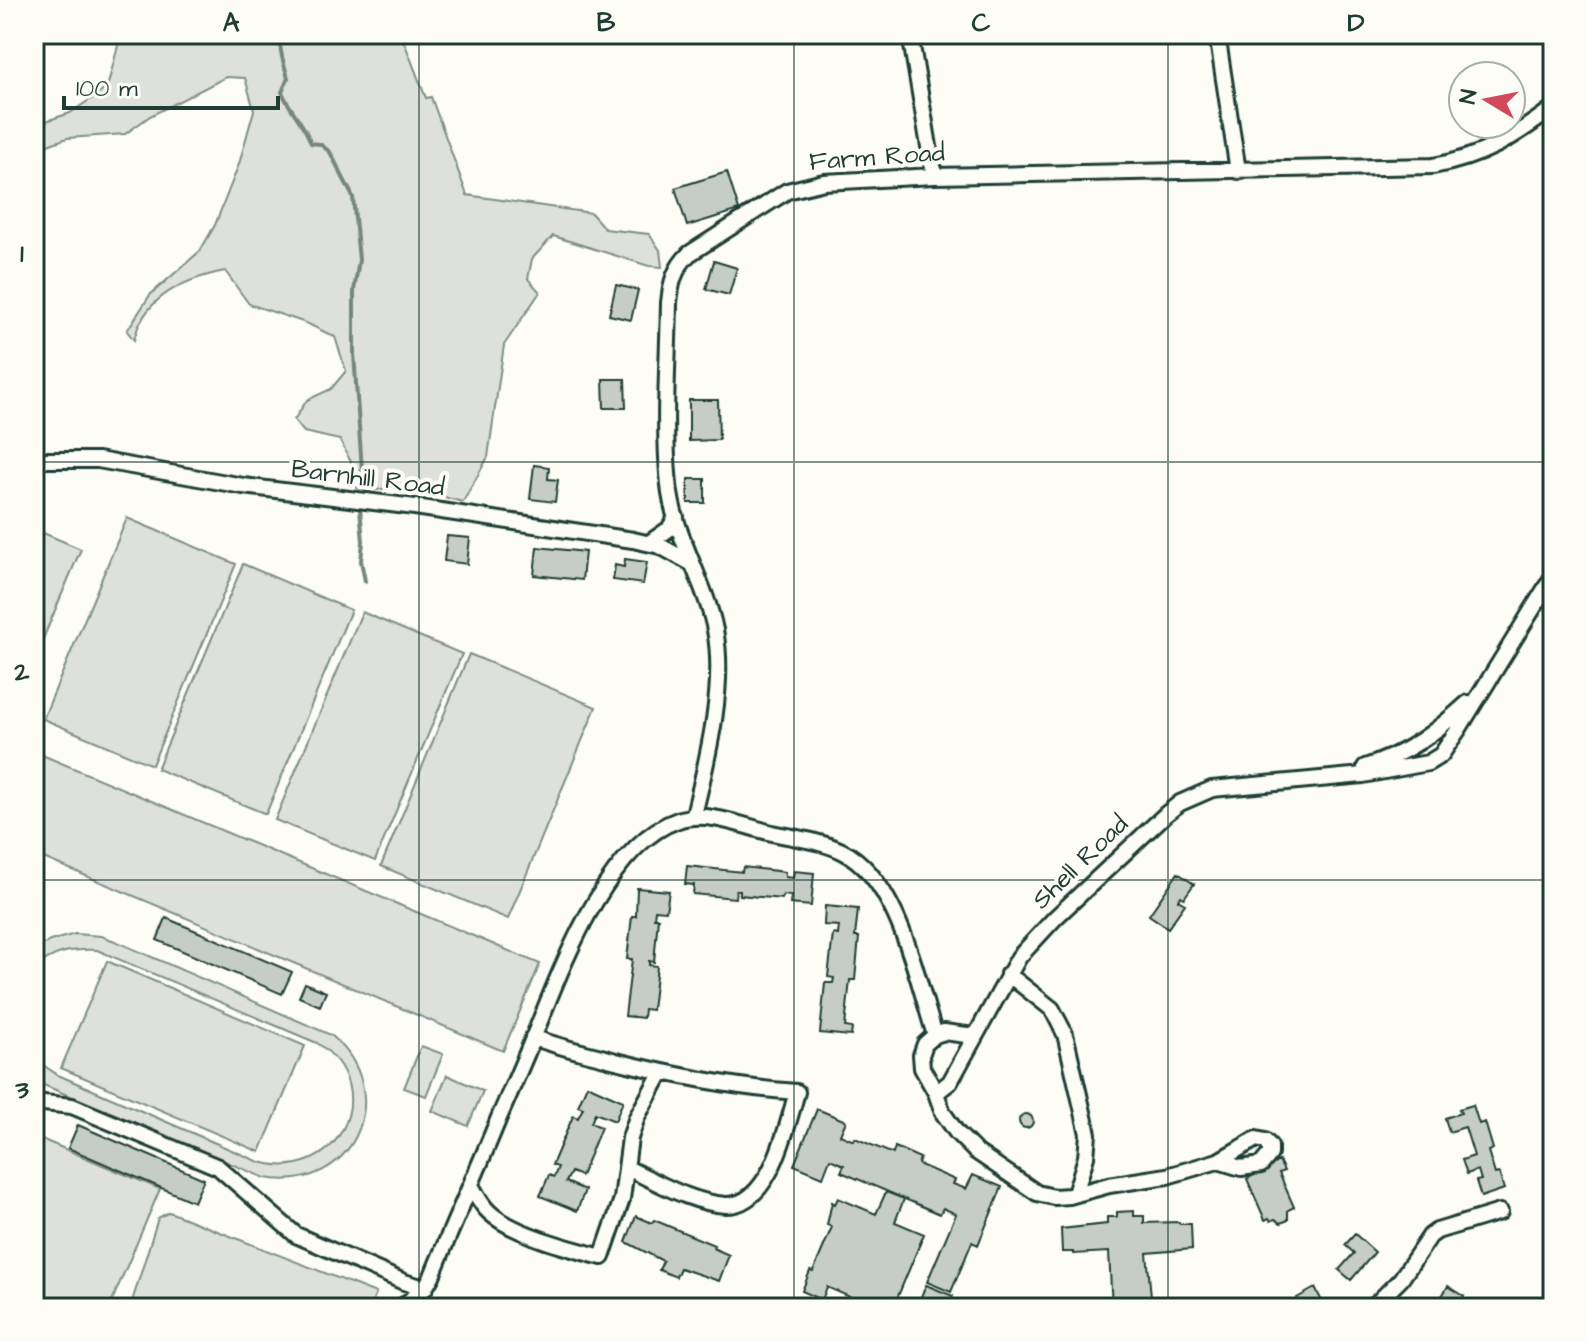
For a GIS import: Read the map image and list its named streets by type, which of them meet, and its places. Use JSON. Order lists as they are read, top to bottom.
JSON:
{
  "streets": {
    "street": ["Farm Road", "Barnhill Road", "Shell Road"]
  },
  "crossings": [
    ["Farm Road", "Barnhill Road"]
  ],
  "scale_bar": "100 m",
  "north": "left",
  "grid": {
    "columns": [
      "A",
      "B",
      "C",
      "D"
    ],
    "rows": ["1", "2", "3"]
  }
}
